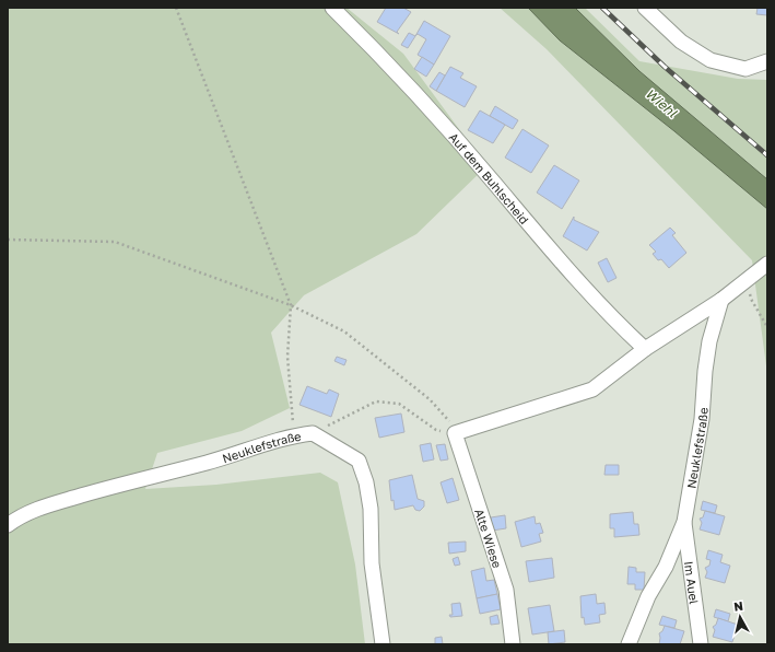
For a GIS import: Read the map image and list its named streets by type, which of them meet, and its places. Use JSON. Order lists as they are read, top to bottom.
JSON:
{
  "streets": {
    "street": [
      "Auf dem Buhlscheid",
      "Neuklefstraße",
      "Alte Wiese",
      "Im Auel"
    ]
  },
  "crossings": [
    ["Neuklefstraße", "Im Auel"]
  ],
  "water": ["Wiehl"],
  "north": "top"
}
